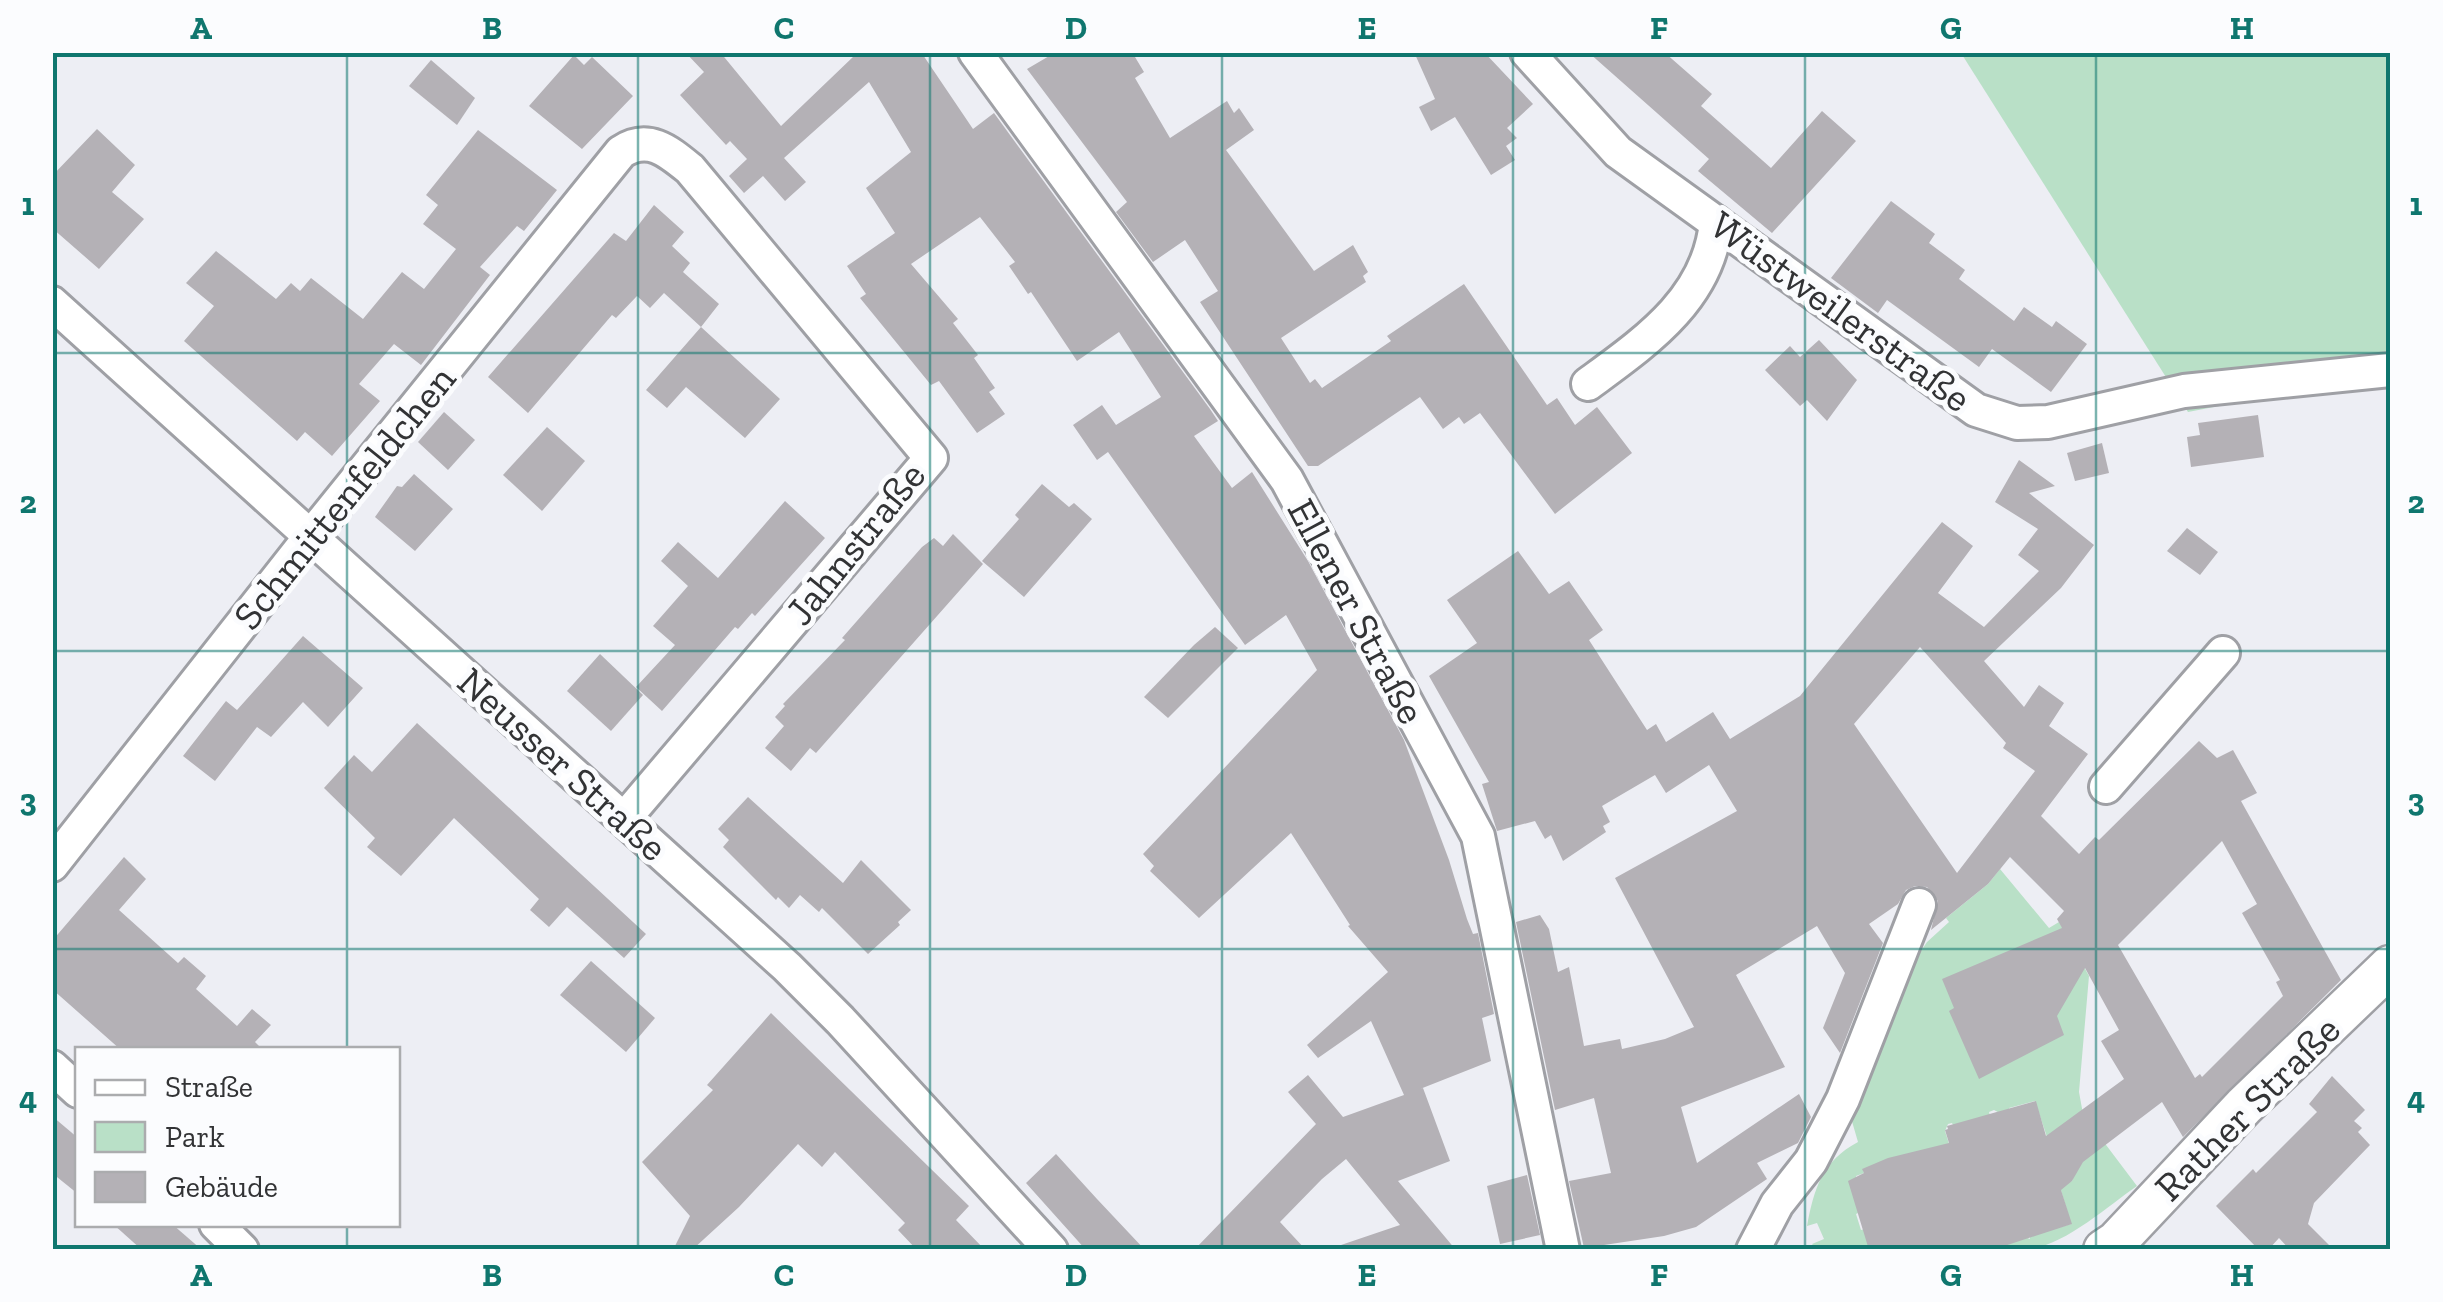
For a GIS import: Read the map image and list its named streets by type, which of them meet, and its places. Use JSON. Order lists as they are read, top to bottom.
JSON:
{
  "streets": {
    "main road": ["Rather Straße"],
    "street": [
      "Wüstweilerstraße",
      "Schmittenfeldchen",
      "Jahnstraße",
      "Ellener Straße",
      "Neusser Straße"
    ]
  },
  "crossings": [
    ["Schmittenfeldchen", "Jahnstraße"],
    ["Schmittenfeldchen", "Neusser Straße"],
    ["Jahnstraße", "Neusser Straße"]
  ],
  "legend": ["Straße", "Park", "Gebäude"],
  "grid": {
    "columns": [
      "A",
      "B",
      "C",
      "D",
      "E",
      "F",
      "G",
      "H"
    ],
    "rows": [
      "1",
      "2",
      "3",
      "4"
    ]
  }
}
